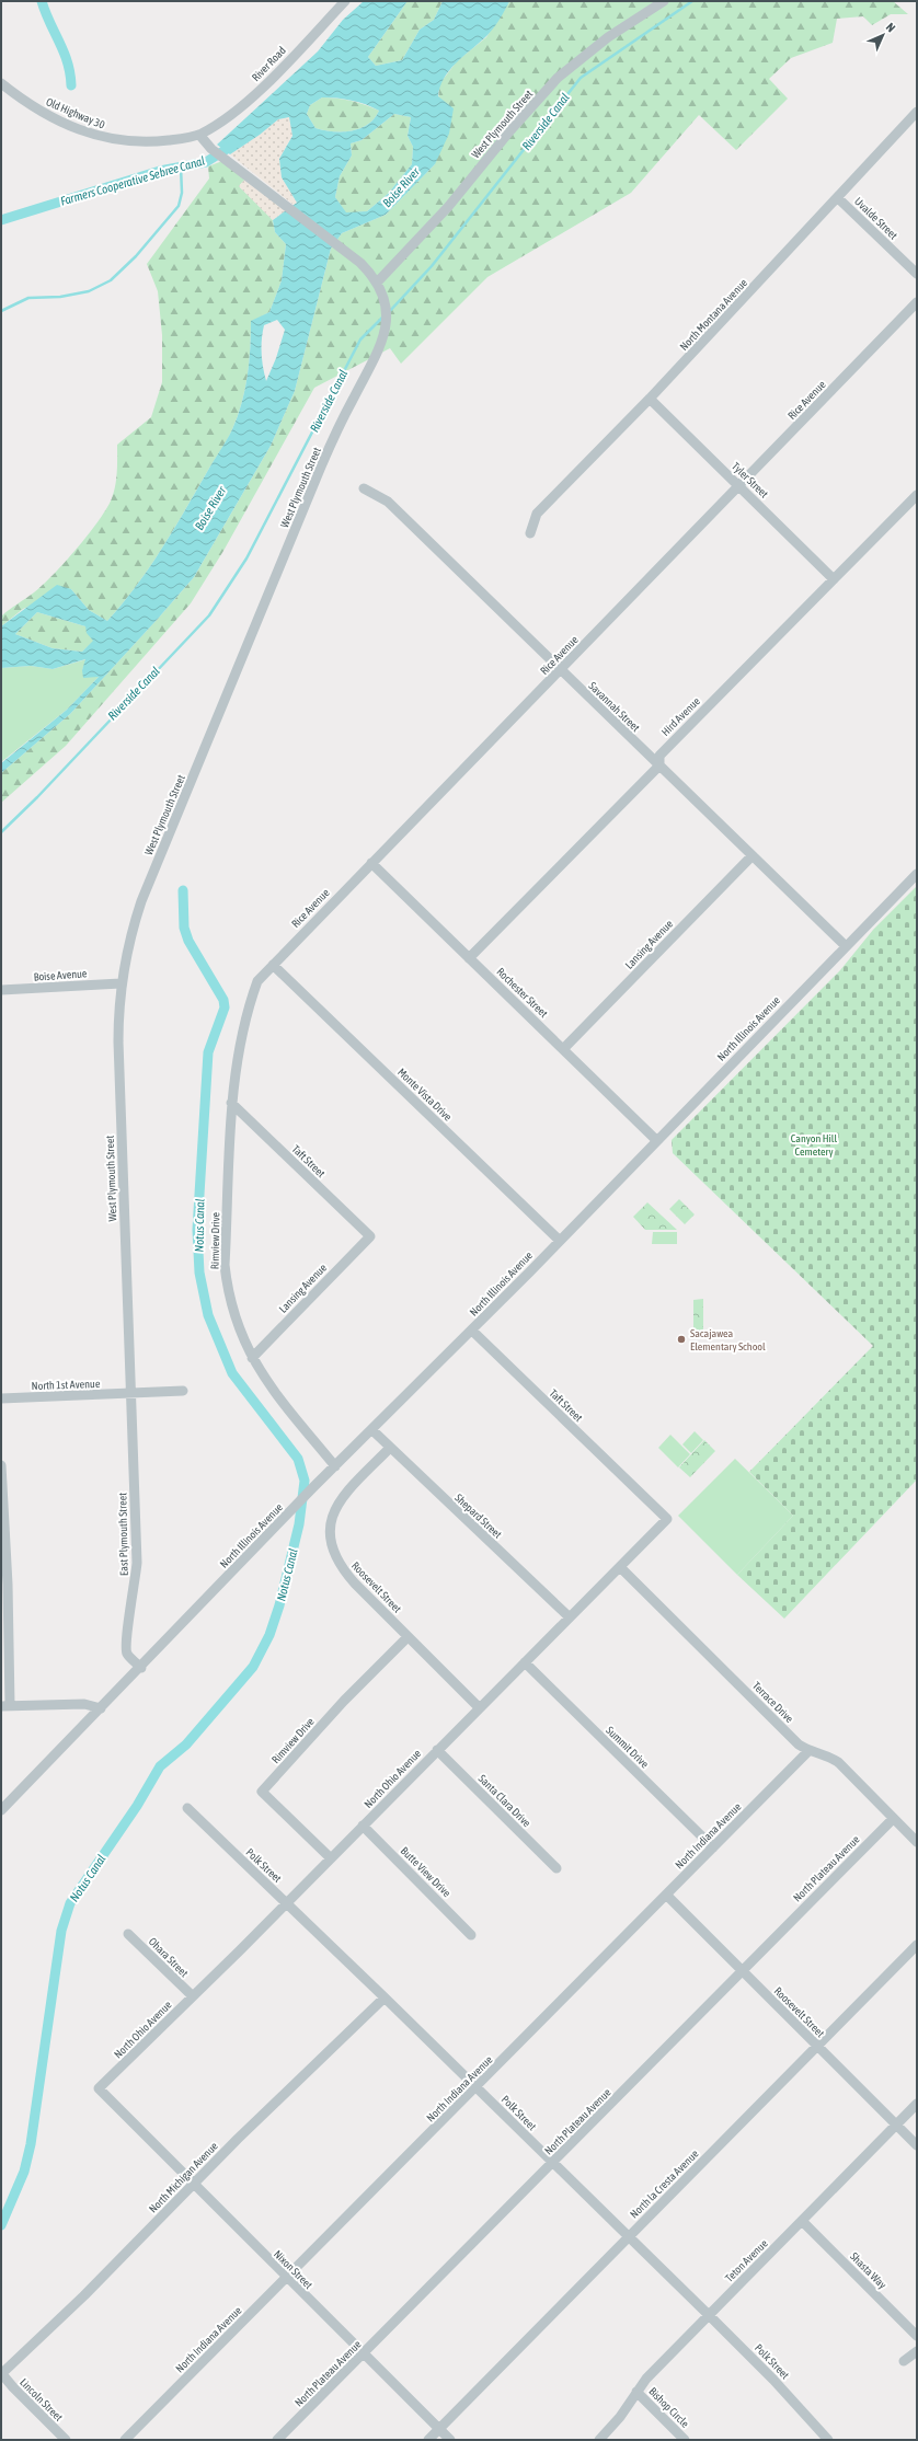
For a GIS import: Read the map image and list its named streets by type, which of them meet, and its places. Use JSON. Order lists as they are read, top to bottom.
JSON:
{
  "streets": {
    "street": [
      "River Road",
      "Old Highway 30",
      "West Plymouth Street",
      "Uvalde Street",
      "North Montana Avenue",
      "Rice Avenue",
      "Tyler Street",
      "Savannah Street",
      "Hird Avenue",
      "Lansing Avenue",
      "Boise Avenue",
      "Rochester Street",
      "North Illinois Avenue",
      "Monte Vista Drive",
      "Taft Street",
      "Rimview Drive",
      "North 1st Avenue",
      "Shepard Street",
      "East Plymouth Street",
      "Roosevelt Street",
      "Terrace Drive",
      "Summit Drive",
      "North Ohio Avenue",
      "Santa Clara Drive",
      "North Indiana Avenue",
      "Polk Street",
      "North Plateau Avenue",
      "Butte View Drive",
      "Ohara Street",
      "North Michigan Avenue",
      "North la Cresta Avenue",
      "Teton Avenue",
      "Nixon Street",
      "Shasta Way",
      "Lincoln Street",
      "Bishop Circle"
    ]
  },
  "crossings": [
    ["River Road", "Old Highway 30"],
    ["River Road", "West Plymouth Street"],
    ["Old Highway 30", "West Plymouth Street"],
    ["West Plymouth Street", "Boise Avenue"],
    ["West Plymouth Street", "North 1st Avenue"],
    ["West Plymouth Street", "East Plymouth Street"],
    ["Uvalde Street", "North Montana Avenue"],
    ["North Montana Avenue", "Tyler Street"],
    ["Rice Avenue", "Tyler Street"],
    ["Rice Avenue", "Savannah Street"],
    ["Rice Avenue", "Rochester Street"],
    ["Rice Avenue", "Monte Vista Drive"],
    ["Rice Avenue", "Rimview Drive"],
    ["Tyler Street", "Hird Avenue"],
    ["Savannah Street", "Hird Avenue"],
    ["Savannah Street", "Lansing Avenue"],
    ["Savannah Street", "North Illinois Avenue"],
    ["Hird Avenue", "Rochester Street"],
    ["Lansing Avenue", "Rochester Street"],
    ["Lansing Avenue", "Taft Street"],
    ["Lansing Avenue", "Rimview Drive"],
    ["Rochester Street", "North Illinois Avenue"],
    ["North Illinois Avenue", "Monte Vista Drive"],
    ["North Illinois Avenue", "Taft Street"],
    ["North Illinois Avenue", "Rimview Drive"],
    ["North Illinois Avenue", "Shepard Street"],
    ["North Illinois Avenue", "East Plymouth Street"],
    ["Taft Street", "Rimview Drive"],
    ["Taft Street", "North Ohio Avenue"],
    ["Rimview Drive", "Roosevelt Street"],
    ["Rimview Drive", "North Ohio Avenue"],
    ["North 1st Avenue", "East Plymouth Street"],
    ["Shepard Street", "Roosevelt Street"],
    ["Shepard Street", "North Ohio Avenue"],
    ["Roosevelt Street", "North Ohio Avenue"],
    ["Roosevelt Street", "North Indiana Avenue"],
    ["Roosevelt Street", "North Plateau Avenue"],
    ["Roosevelt Street", "North la Cresta Avenue"],
    ["Roosevelt Street", "Teton Avenue"],
    ["Terrace Drive", "North Ohio Avenue"],
    ["Terrace Drive", "North Indiana Avenue"],
    ["Terrace Drive", "North Plateau Avenue"],
    ["Summit Drive", "North Ohio Avenue"],
    ["Summit Drive", "North Indiana Avenue"],
    ["North Ohio Avenue", "Santa Clara Drive"],
    ["North Ohio Avenue", "Polk Street"],
    ["North Ohio Avenue", "Butte View Drive"],
    ["North Ohio Avenue", "Ohara Street"],
    ["North Ohio Avenue", "Nixon Street"],
    ["North Indiana Avenue", "Polk Street"],
    ["North Indiana Avenue", "Nixon Street"],
    ["Polk Street", "North Plateau Avenue"],
    ["Polk Street", "North Michigan Avenue"],
    ["Polk Street", "North la Cresta Avenue"],
    ["Polk Street", "Teton Avenue"],
    ["North Plateau Avenue", "Nixon Street"],
    ["North Michigan Avenue", "Nixon Street"],
    ["North Michigan Avenue", "Lincoln Street"],
    ["North la Cresta Avenue", "Nixon Street"],
    ["Teton Avenue", "Shasta Way"],
    ["Teton Avenue", "Bishop Circle"]
  ],
  "water": [
    "Riverside Canal",
    "Farmers Cooperative Sebree Canal",
    "Boise River",
    "Notus Canal"
  ],
  "parks": ["Canyon Hill Cemetery"],
  "places": ["Sacajawea Elementary School"],
  "north": "top right"
}
